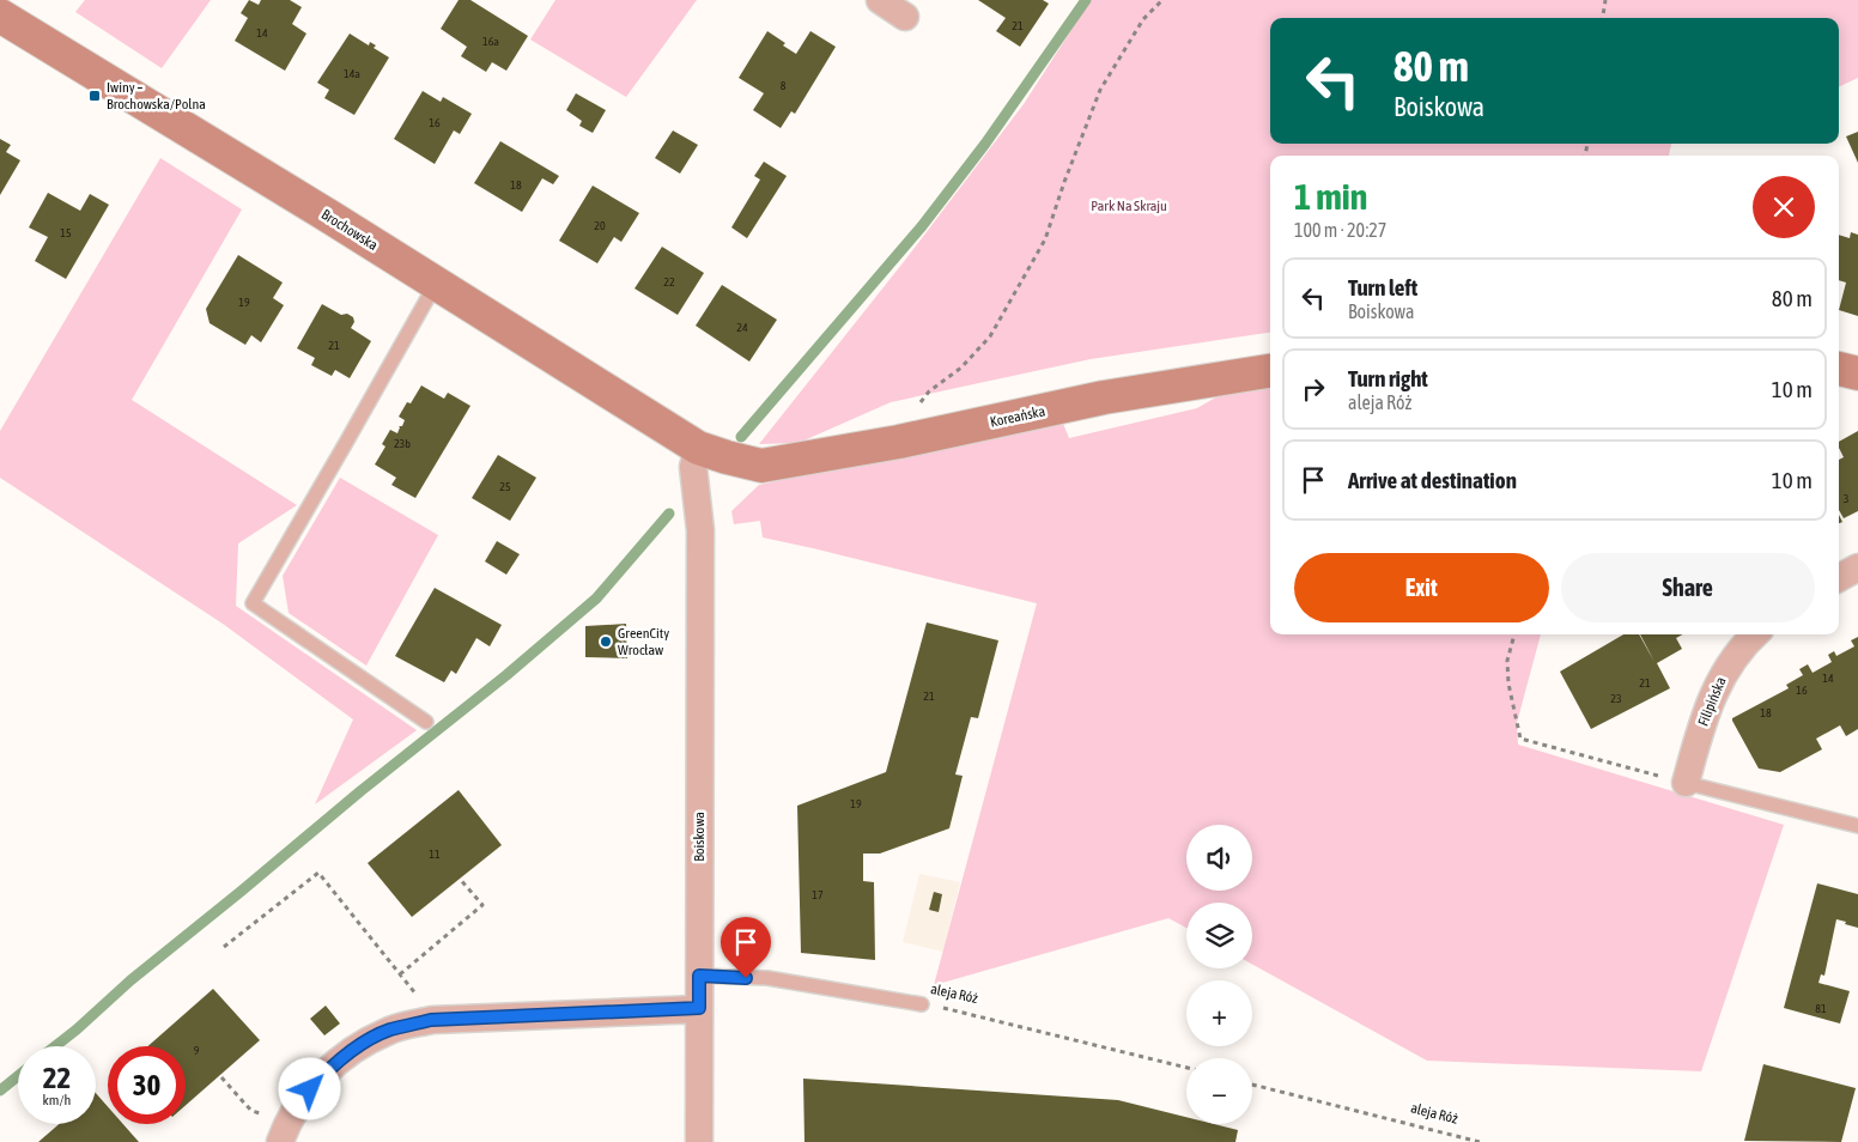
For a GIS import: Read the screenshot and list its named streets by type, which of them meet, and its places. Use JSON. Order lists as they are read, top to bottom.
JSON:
{
  "streets": {
    "street": [
      "Brochowska",
      "Koreańska",
      "Filipińska",
      "Boiskowa"
    ],
    "lane": ["aleja Róż"]
  },
  "crossings": [
    ["Brochowska", "Koreańska"],
    ["Brochowska", "Boiskowa"],
    ["Boiskowa", "aleja Róż"]
  ],
  "parks": ["Park Na Skraju"],
  "places": {
    "transit": ["Iwiny – Brochowska/Polna"],
    "other": ["GreenCity Wrocław"]
  },
  "house_numbers": [
    "21",
    "14",
    "16a",
    "14a",
    "8",
    "16",
    "18",
    "20",
    "15",
    "22",
    "19",
    "24",
    "21",
    "23b",
    "25",
    "3",
    "14",
    "21",
    "16",
    "21",
    "23",
    "18",
    "19",
    "11",
    "17",
    "81",
    "9"
  ],
  "page": {
    "turn": ["80 m", "Boiskowa"],
    "heading": ["1 min", "100 m · 20:27"],
    "list": [
      {
        "name": "Turn left",
        "note": "Boiskowa",
        "value": "80 m"
      },
      {
        "name": "Turn right",
        "note": "aleja Róż",
        "value": "10 m"
      },
      {
        "name": "Arrive at destination",
        "value": "10 m"
      }
    ],
    "buttons": ["Exit", "Share"],
    "map_buttons": ["+", "−"],
    "speed": "22 km/h",
    "limit": "30"
  }
}
